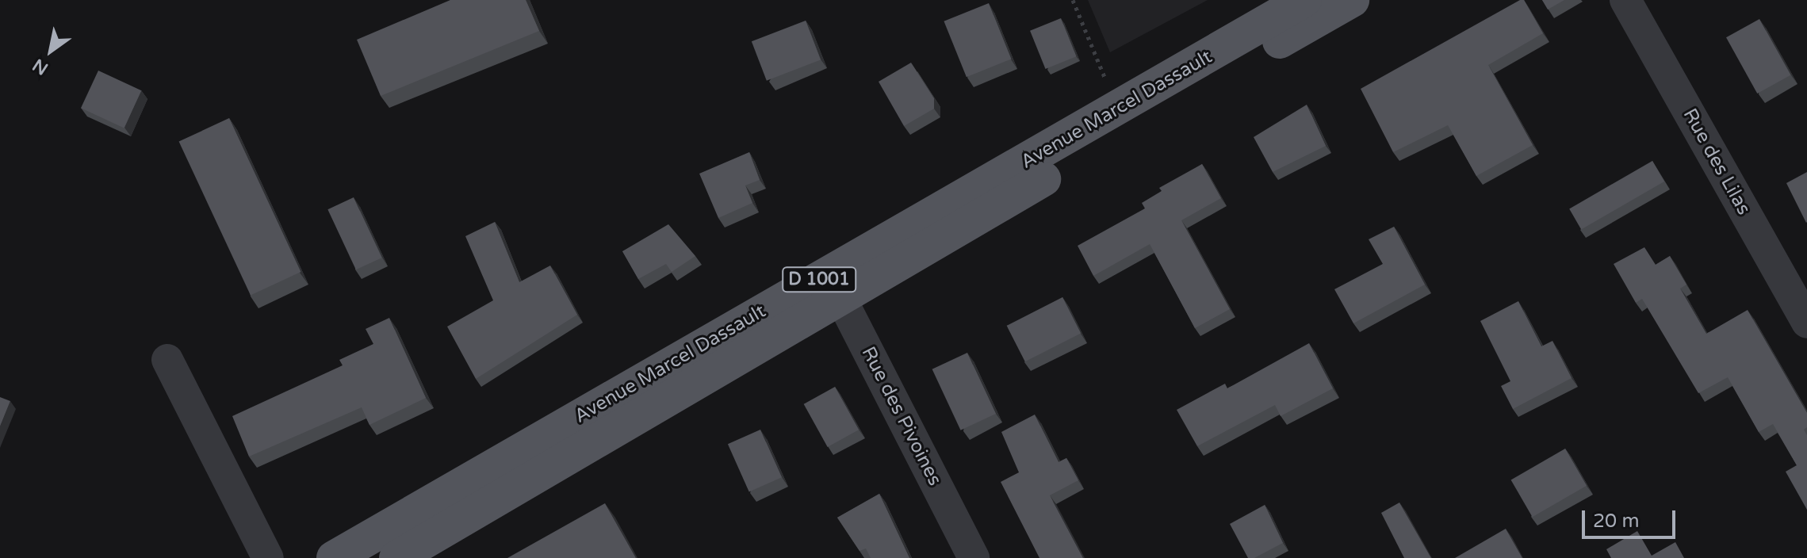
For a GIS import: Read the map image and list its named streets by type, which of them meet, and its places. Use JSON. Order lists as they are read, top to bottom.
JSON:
{
  "streets": {
    "main road": ["Avenue Marcel Dassault", "D 1001"],
    "street": ["Rue des Lilas", "Rue des Pivoines"]
  },
  "crossings": [
    ["Avenue Marcel Dassault", "Rue des Pivoines"]
  ],
  "scale_bar": "20 m",
  "north": "bottom left"
}
